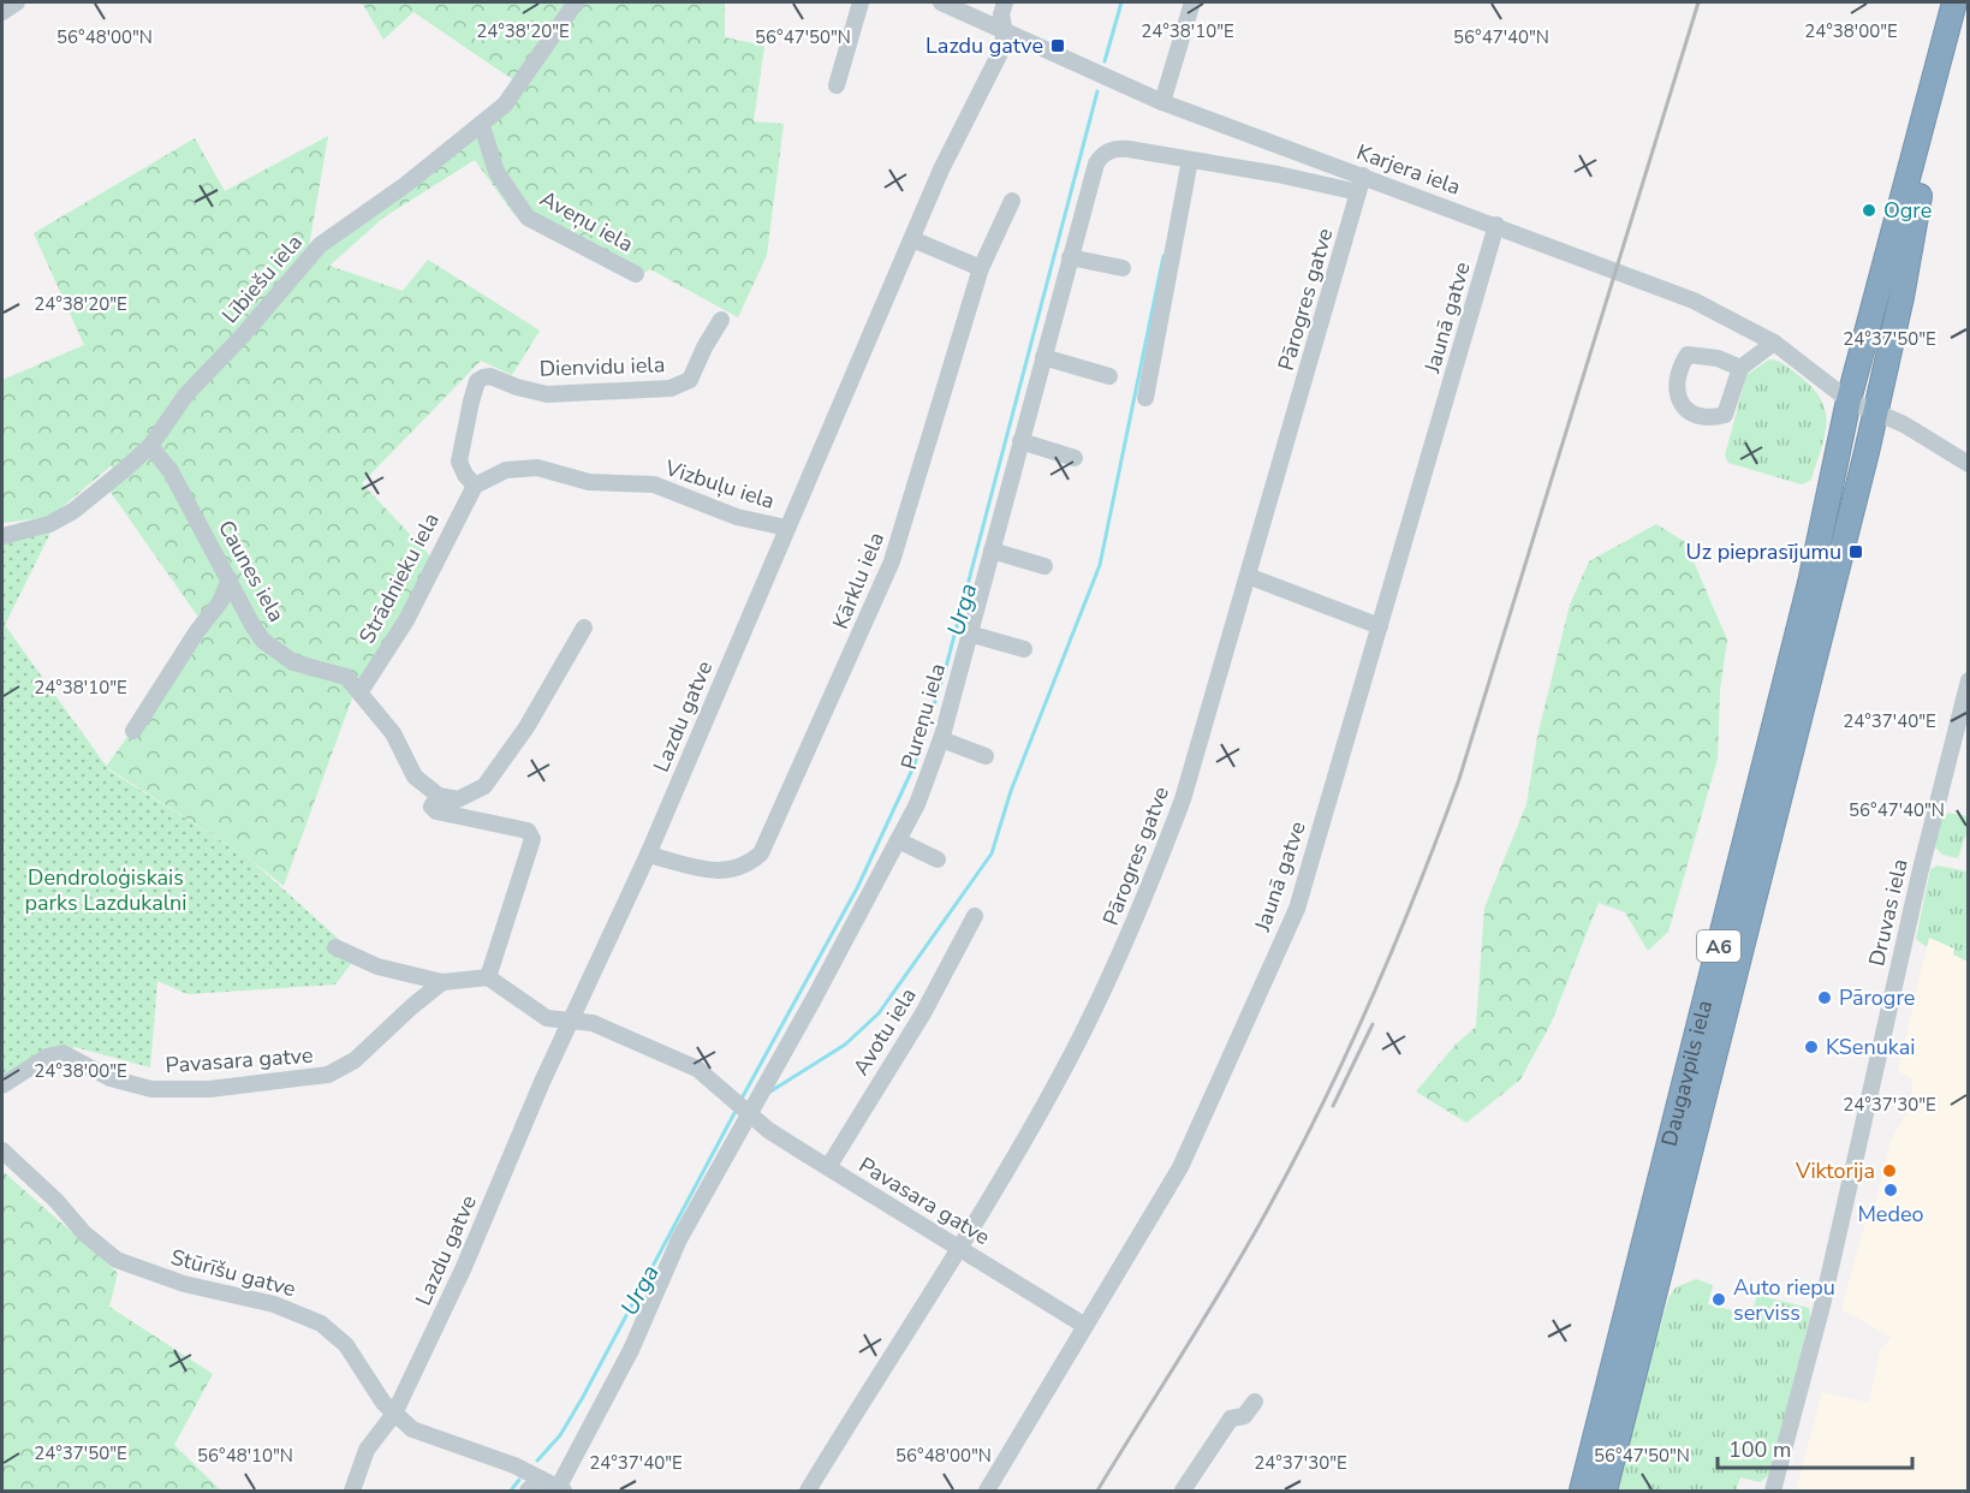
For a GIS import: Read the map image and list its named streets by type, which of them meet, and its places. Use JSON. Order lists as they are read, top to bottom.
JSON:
{
  "streets": {
    "highway": ["A6", "Daugavpils iela"],
    "street": [
      "Karjera iela",
      "Aveņu iela",
      "Lībiešu iela",
      "Pārogres gatve",
      "Jaunā gatve",
      "Dienvidu iela",
      "Vizbuļu iela",
      "Caunes iela",
      "Strādnieku iela",
      "Kārklu iela",
      "Lazdu gatve",
      "Pureņu iela",
      "Druvas iela",
      "Avotu iela",
      "Pavasara gatve",
      "Stūrīšu gatve"
    ]
  },
  "crossings": [
    ["Karjera iela", "Pārogres gatve"],
    ["Karjera iela", "Jaunā gatve"],
    ["Karjera iela", "Lazdu gatve"],
    ["Karjera iela", "A6"],
    ["Karjera iela", "Daugavpils iela"],
    ["Aveņu iela", "Lībiešu iela"],
    ["Lībiešu iela", "Caunes iela"],
    ["Pārogres gatve", "Pavasara gatve"],
    ["Jaunā gatve", "Pavasara gatve"],
    ["Dienvidu iela", "Vizbuļu iela"],
    ["Dienvidu iela", "Strādnieku iela"],
    ["Vizbuļu iela", "Strādnieku iela"],
    ["Vizbuļu iela", "Lazdu gatve"],
    ["Caunes iela", "Strādnieku iela"],
    ["Caunes iela", "Pavasara gatve"],
    ["Kārklu iela", "Lazdu gatve"],
    ["Lazdu gatve", "Pavasara gatve"],
    ["Lazdu gatve", "Stūrīšu gatve"],
    ["Pureņu iela", "Pavasara gatve"],
    ["Pureņu iela", "Stūrīšu gatve"],
    ["A6", "Daugavpils iela"],
    ["Avotu iela", "Pavasara gatve"]
  ],
  "water": ["Urga"],
  "parks": ["Dendroloģiskais parks Lazdukalni"],
  "places": {
    "transit": ["Lazdu gatve", "Uz pieprasījumu"],
    "other": [
      "Ogre",
      "Pārogre",
      "KSenukai",
      "Viktorija",
      "Medeo",
      "Auto riepu serviss"
    ]
  },
  "scale_bar": "100 m",
  "coordinates": [
    "24°38'20\"E",
    "24°38'10\"E",
    "24°38'00\"E",
    "56°48'00\"N",
    "56°47'40\"N",
    "56°47'50\"N",
    "24°37'50\"E",
    "24°37'40\"E",
    "24°37'30\"E",
    "56°48'10\"N"
  ]
}
